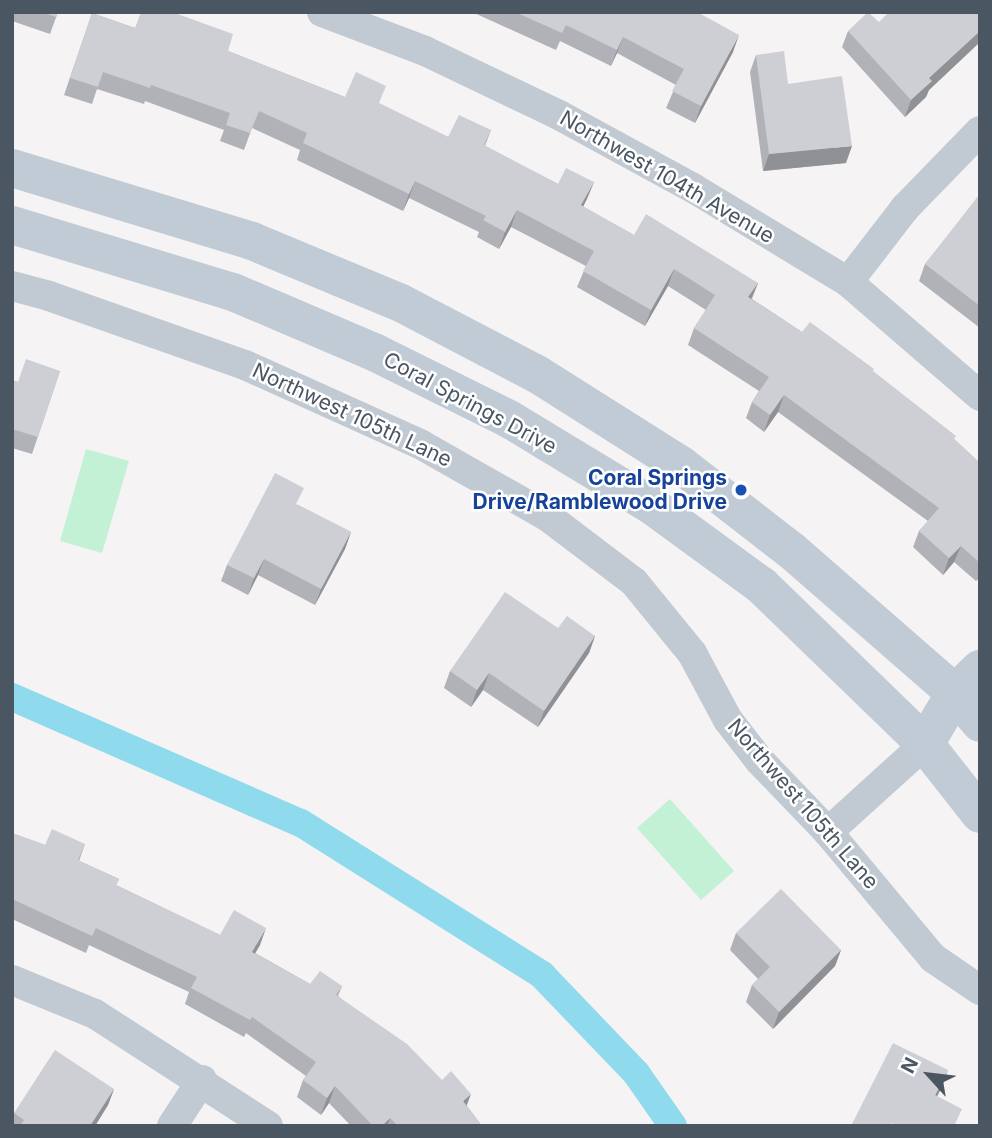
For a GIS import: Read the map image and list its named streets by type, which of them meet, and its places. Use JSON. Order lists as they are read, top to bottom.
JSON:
{
  "streets": {
    "main road": ["Coral Springs Drive"],
    "street": ["Northwest 104th Avenue", "Northwest 105th Lane"]
  },
  "places": ["Coral Springs Drive/Ramblewood Drive"],
  "north": "top left"
}
